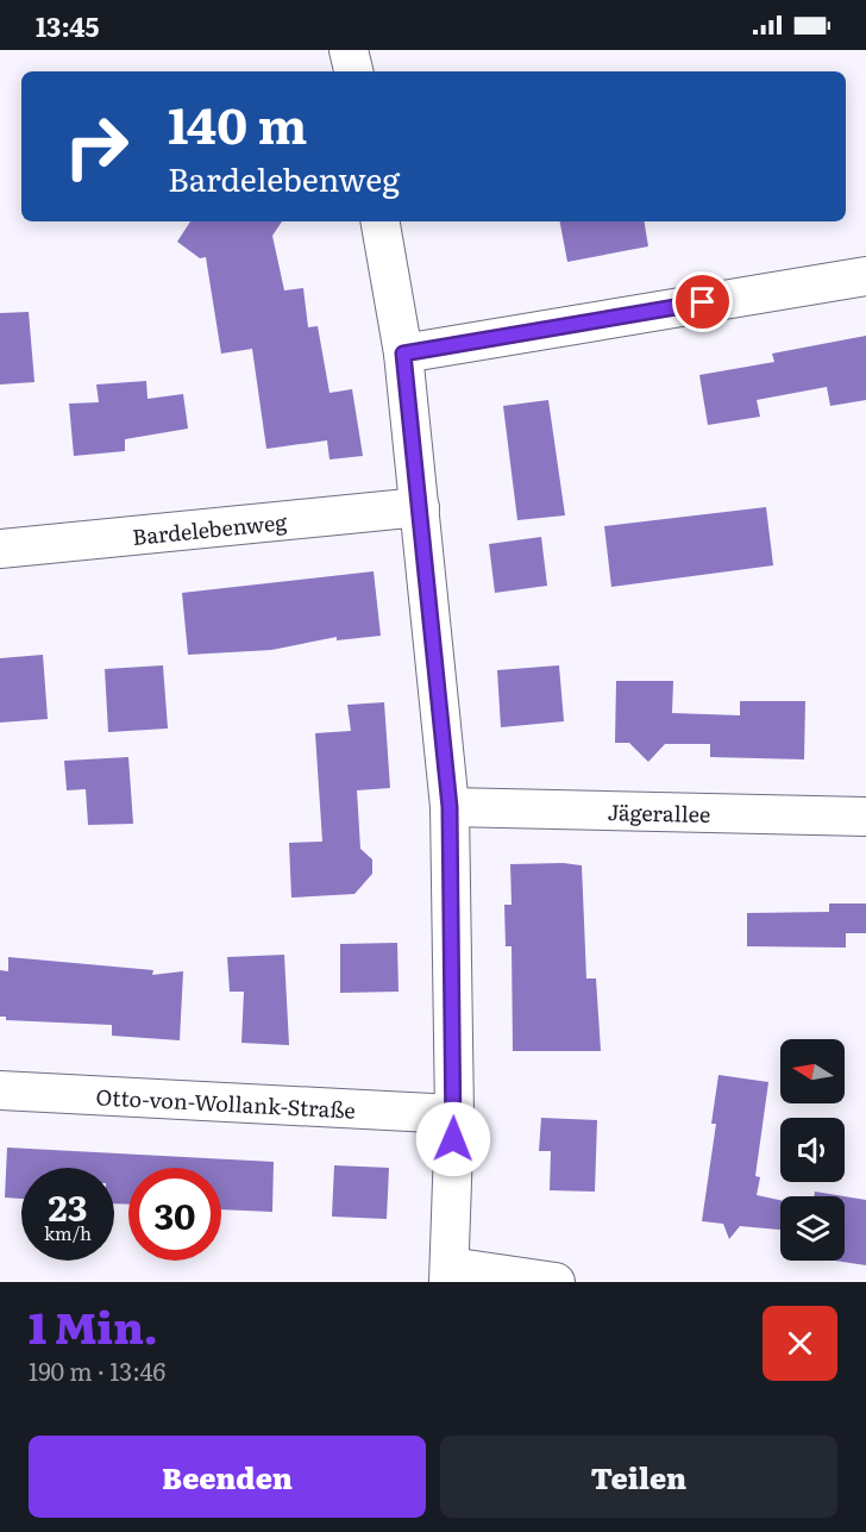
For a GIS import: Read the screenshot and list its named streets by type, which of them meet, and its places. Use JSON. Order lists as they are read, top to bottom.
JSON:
{
  "streets": {
    "street": ["Bardelebenweg", "Jägerallee", "Otto-von-Wollank-Straße"]
  },
  "north": "left",
  "page": {
    "status": "13:45",
    "turn": ["140 m", "Bardelebenweg"],
    "speed": "23 km/h",
    "limit": "30",
    "heading": ["1 Min.", "190 m · 13:46"],
    "buttons": ["Beenden", "Teilen"]
  }
}
